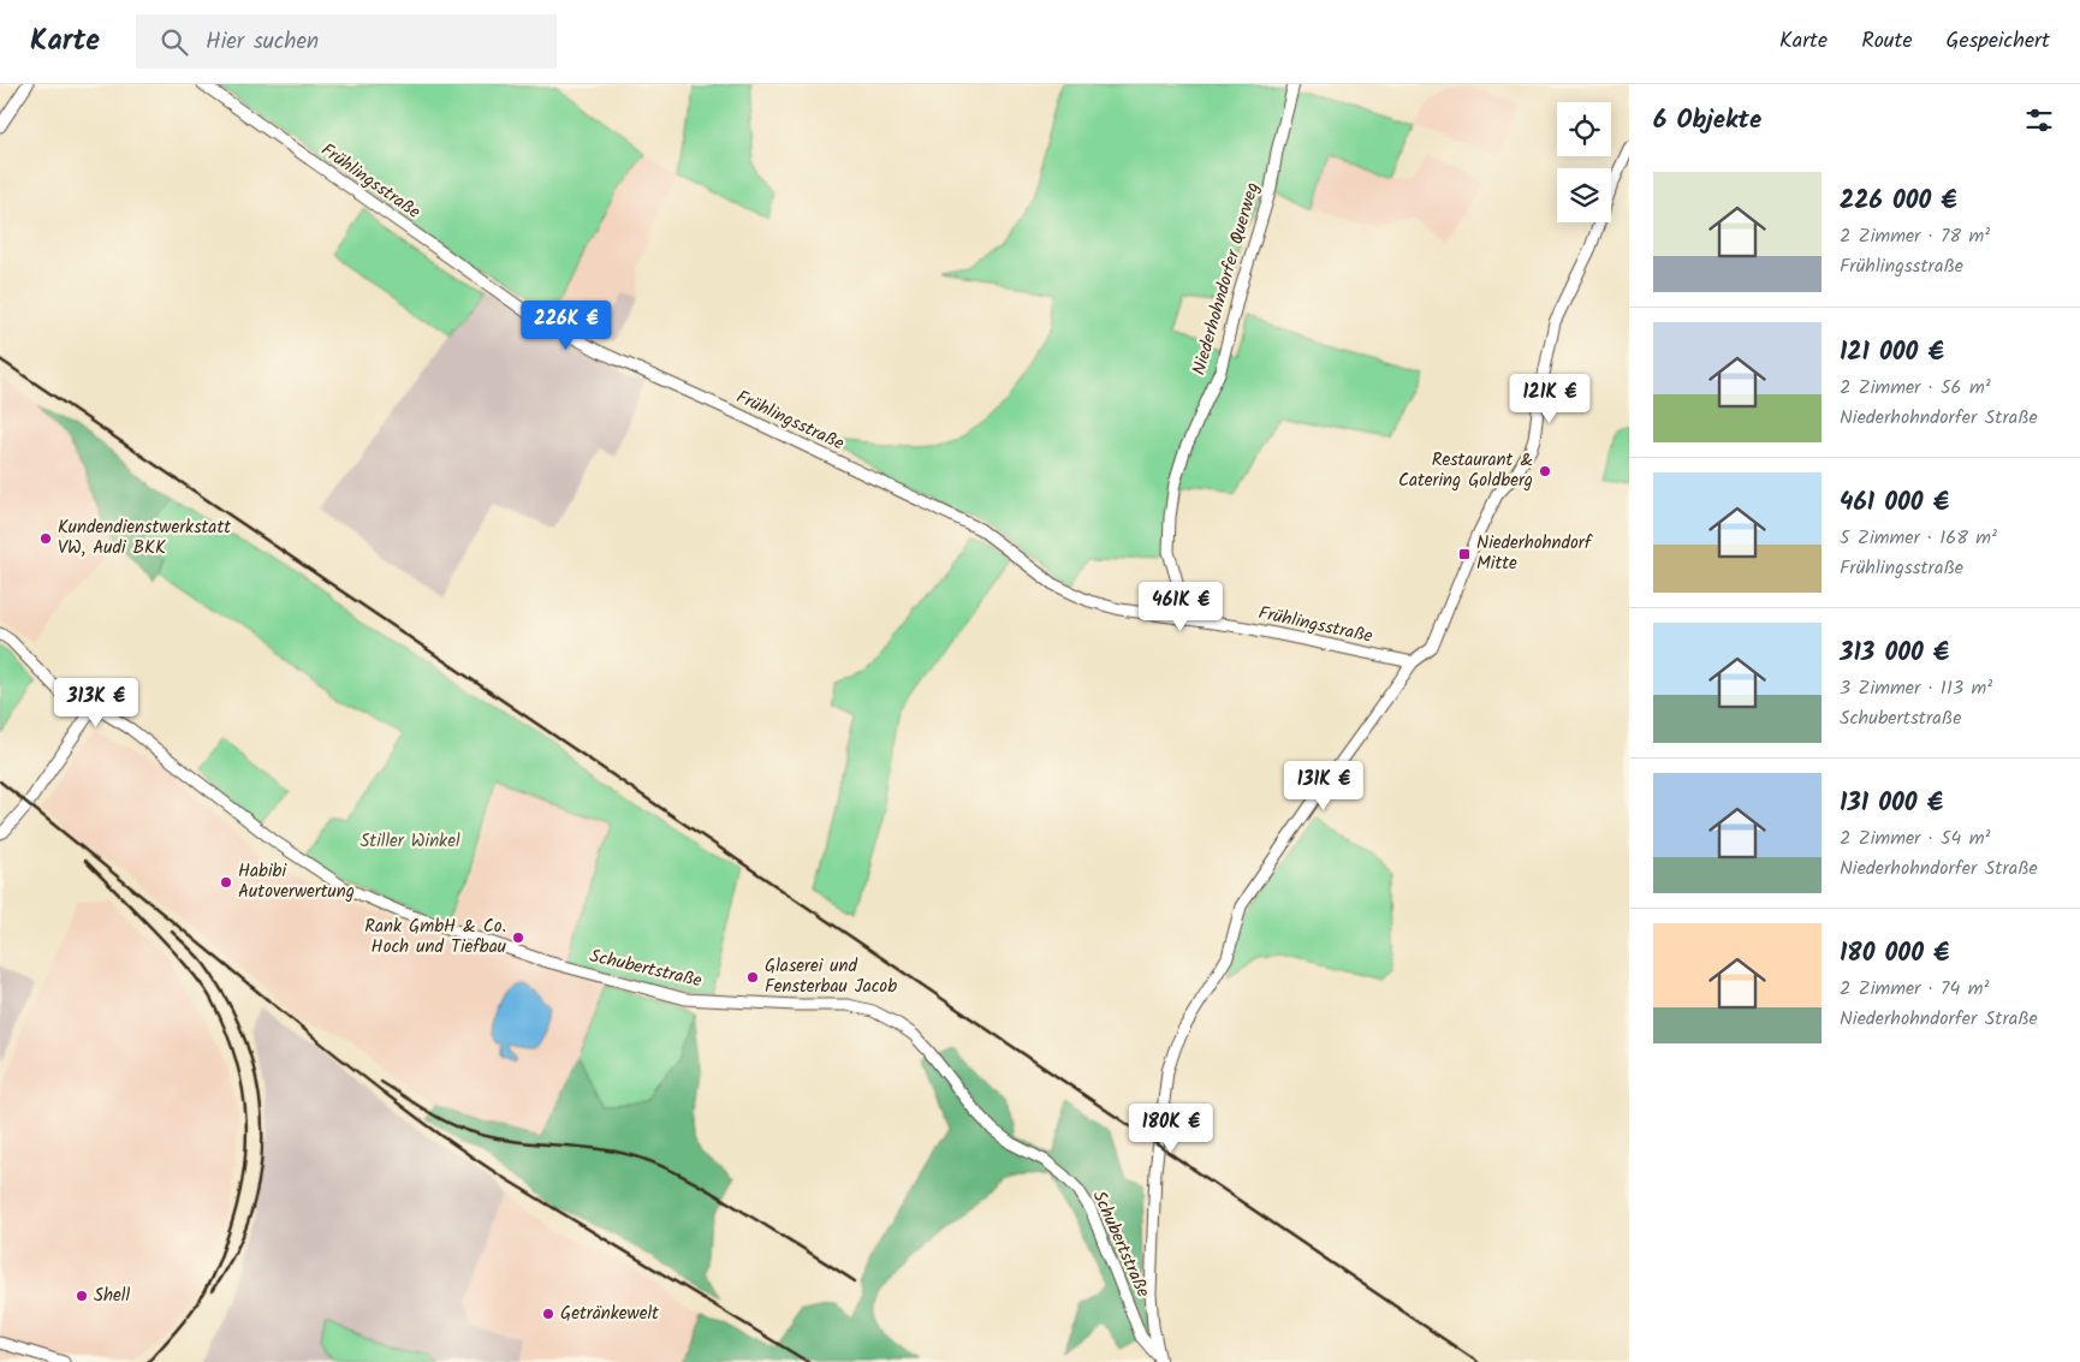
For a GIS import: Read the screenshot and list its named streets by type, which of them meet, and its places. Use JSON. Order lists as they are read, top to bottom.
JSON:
{
  "streets": {
    "street": ["Frühlingsstraße", "Niederhohndorfer Querweg", "Schubertstraße"]
  },
  "crossings": [
    ["Frühlingsstraße", "Niederhohndorfer Querweg"]
  ],
  "parks": ["Stiller Winkel"],
  "places": {
    "other": [
      "Restaurant & Catering Goldberg",
      "Kundendienstwerkstatt VW, Audi BKK",
      "Habibi Autoverwertung",
      "Rank GmbH & Co. Hoch und Tiefbau",
      "Glaserei und Fensterbau Jacob",
      "Shell",
      "Getränkewelt"
    ],
    "transit": ["Niederhohndorf Mitte"]
  },
  "page": {
    "header": "Karte",
    "search": "Hier suchen",
    "nav": ["Karte", "Route", "Gespeichert"],
    "heading": "6 Objekte",
    "list": [
      {
        "name": "226 000 €",
        "note": "2 Zimmer · 78 m² · Frühlingsstraße"
      },
      {
        "name": "121 000 €",
        "note": "2 Zimmer · 56 m² · Niederhohndorfer Straße"
      },
      {
        "name": "461 000 €",
        "note": "5 Zimmer · 168 m² · Frühlingsstraße"
      },
      {
        "name": "313 000 €",
        "note": "3 Zimmer · 113 m² · Schubertstraße"
      },
      {
        "name": "131 000 €",
        "note": "2 Zimmer · 54 m² · Niederhohndorfer Straße"
      },
      {
        "name": "180 000 €",
        "note": "2 Zimmer · 74 m² · Niederhohndorfer Straße"
      }
    ],
    "price": [
      "226K €",
      "121K €",
      "461K €",
      "313K €",
      "131K €",
      "180K €"
    ]
  }
}
